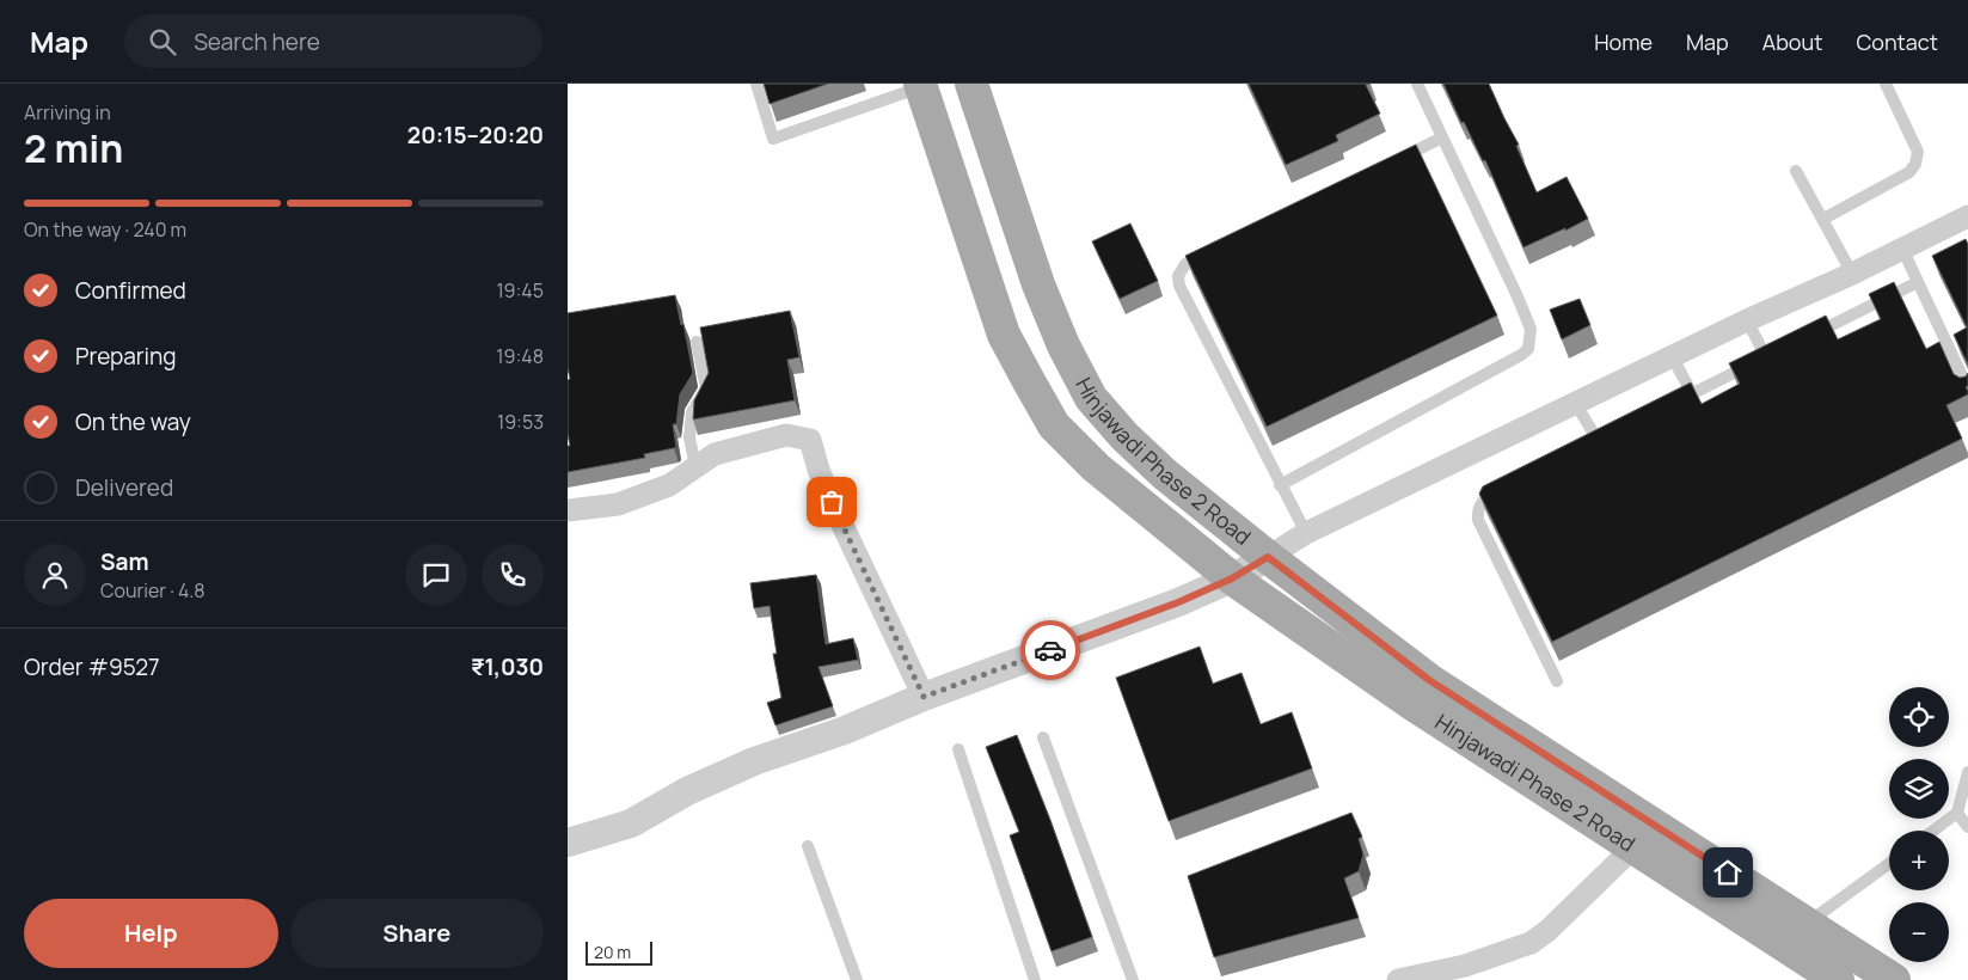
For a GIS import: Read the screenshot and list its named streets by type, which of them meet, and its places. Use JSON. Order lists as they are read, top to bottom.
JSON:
{
  "streets": {
    "main road": ["Hinjawadi Phase 2 Road"]
  },
  "scale_bar": "20 m",
  "page": {
    "header": "Map",
    "search": "Search here",
    "nav": [
      "Home",
      "Map",
      "About",
      "Contact"
    ],
    "heading": ["2 min", "Arriving in", "20:15–20:20"],
    "panel": [
      "Sam",
      "Courier · 4.8",
      "Order #9527",
      "₹1,030"
    ],
    "bar": "On the way · 240 m",
    "list": [
      ["Confirmed", "19:45"],
      ["Preparing", "19:48"],
      ["On the way", "19:53"],
      "Delivered"
    ],
    "map_buttons": ["+", "−"],
    "buttons": ["Help", "Share"],
    "scale": "20 m"
  }
}
